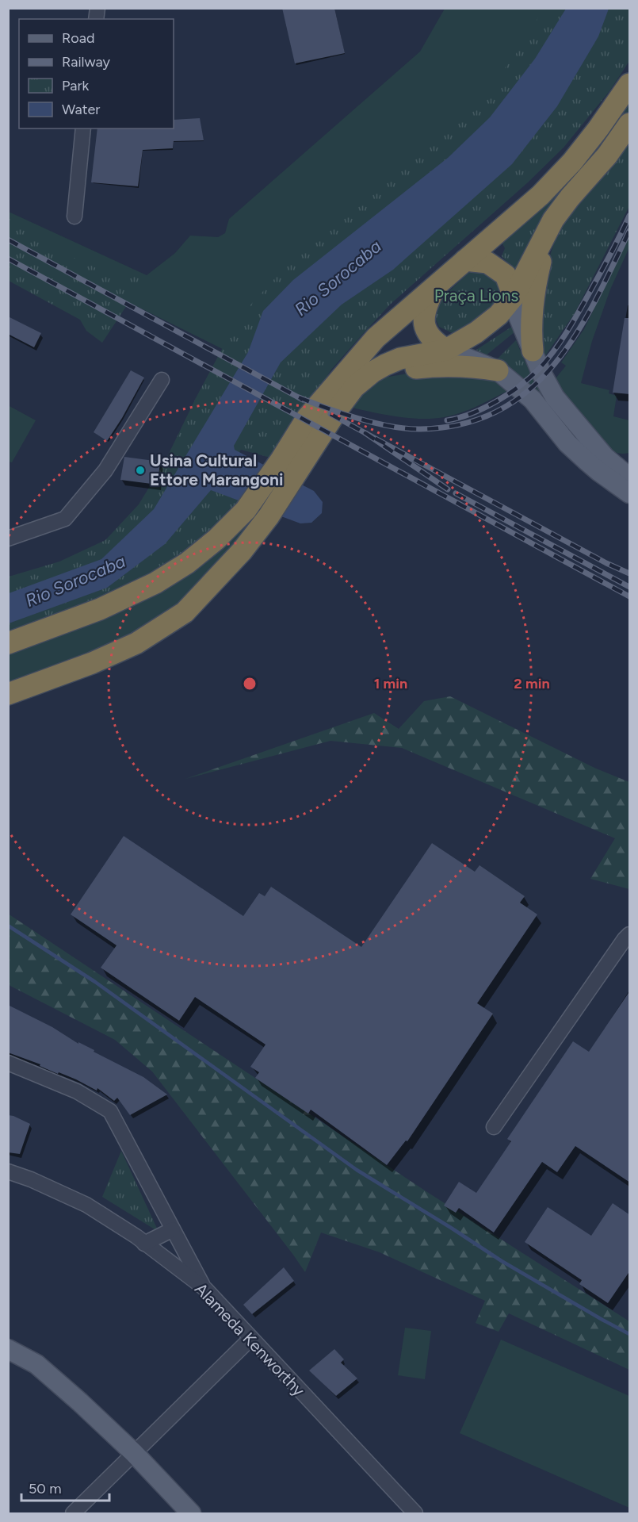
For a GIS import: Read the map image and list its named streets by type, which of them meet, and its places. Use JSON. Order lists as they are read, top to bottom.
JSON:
{
  "streets": {
    "street": ["Alameda Kenworthy"]
  },
  "water": ["Rio Sorocaba"],
  "parks": ["Praça Lions"],
  "places": ["Usina Cultural Ettore Marangoni"],
  "legend": [
    "Road",
    "Railway",
    "Park",
    "Water"
  ],
  "scale_bar": "50 m",
  "rings": ["1 min", "2 min"]
}
